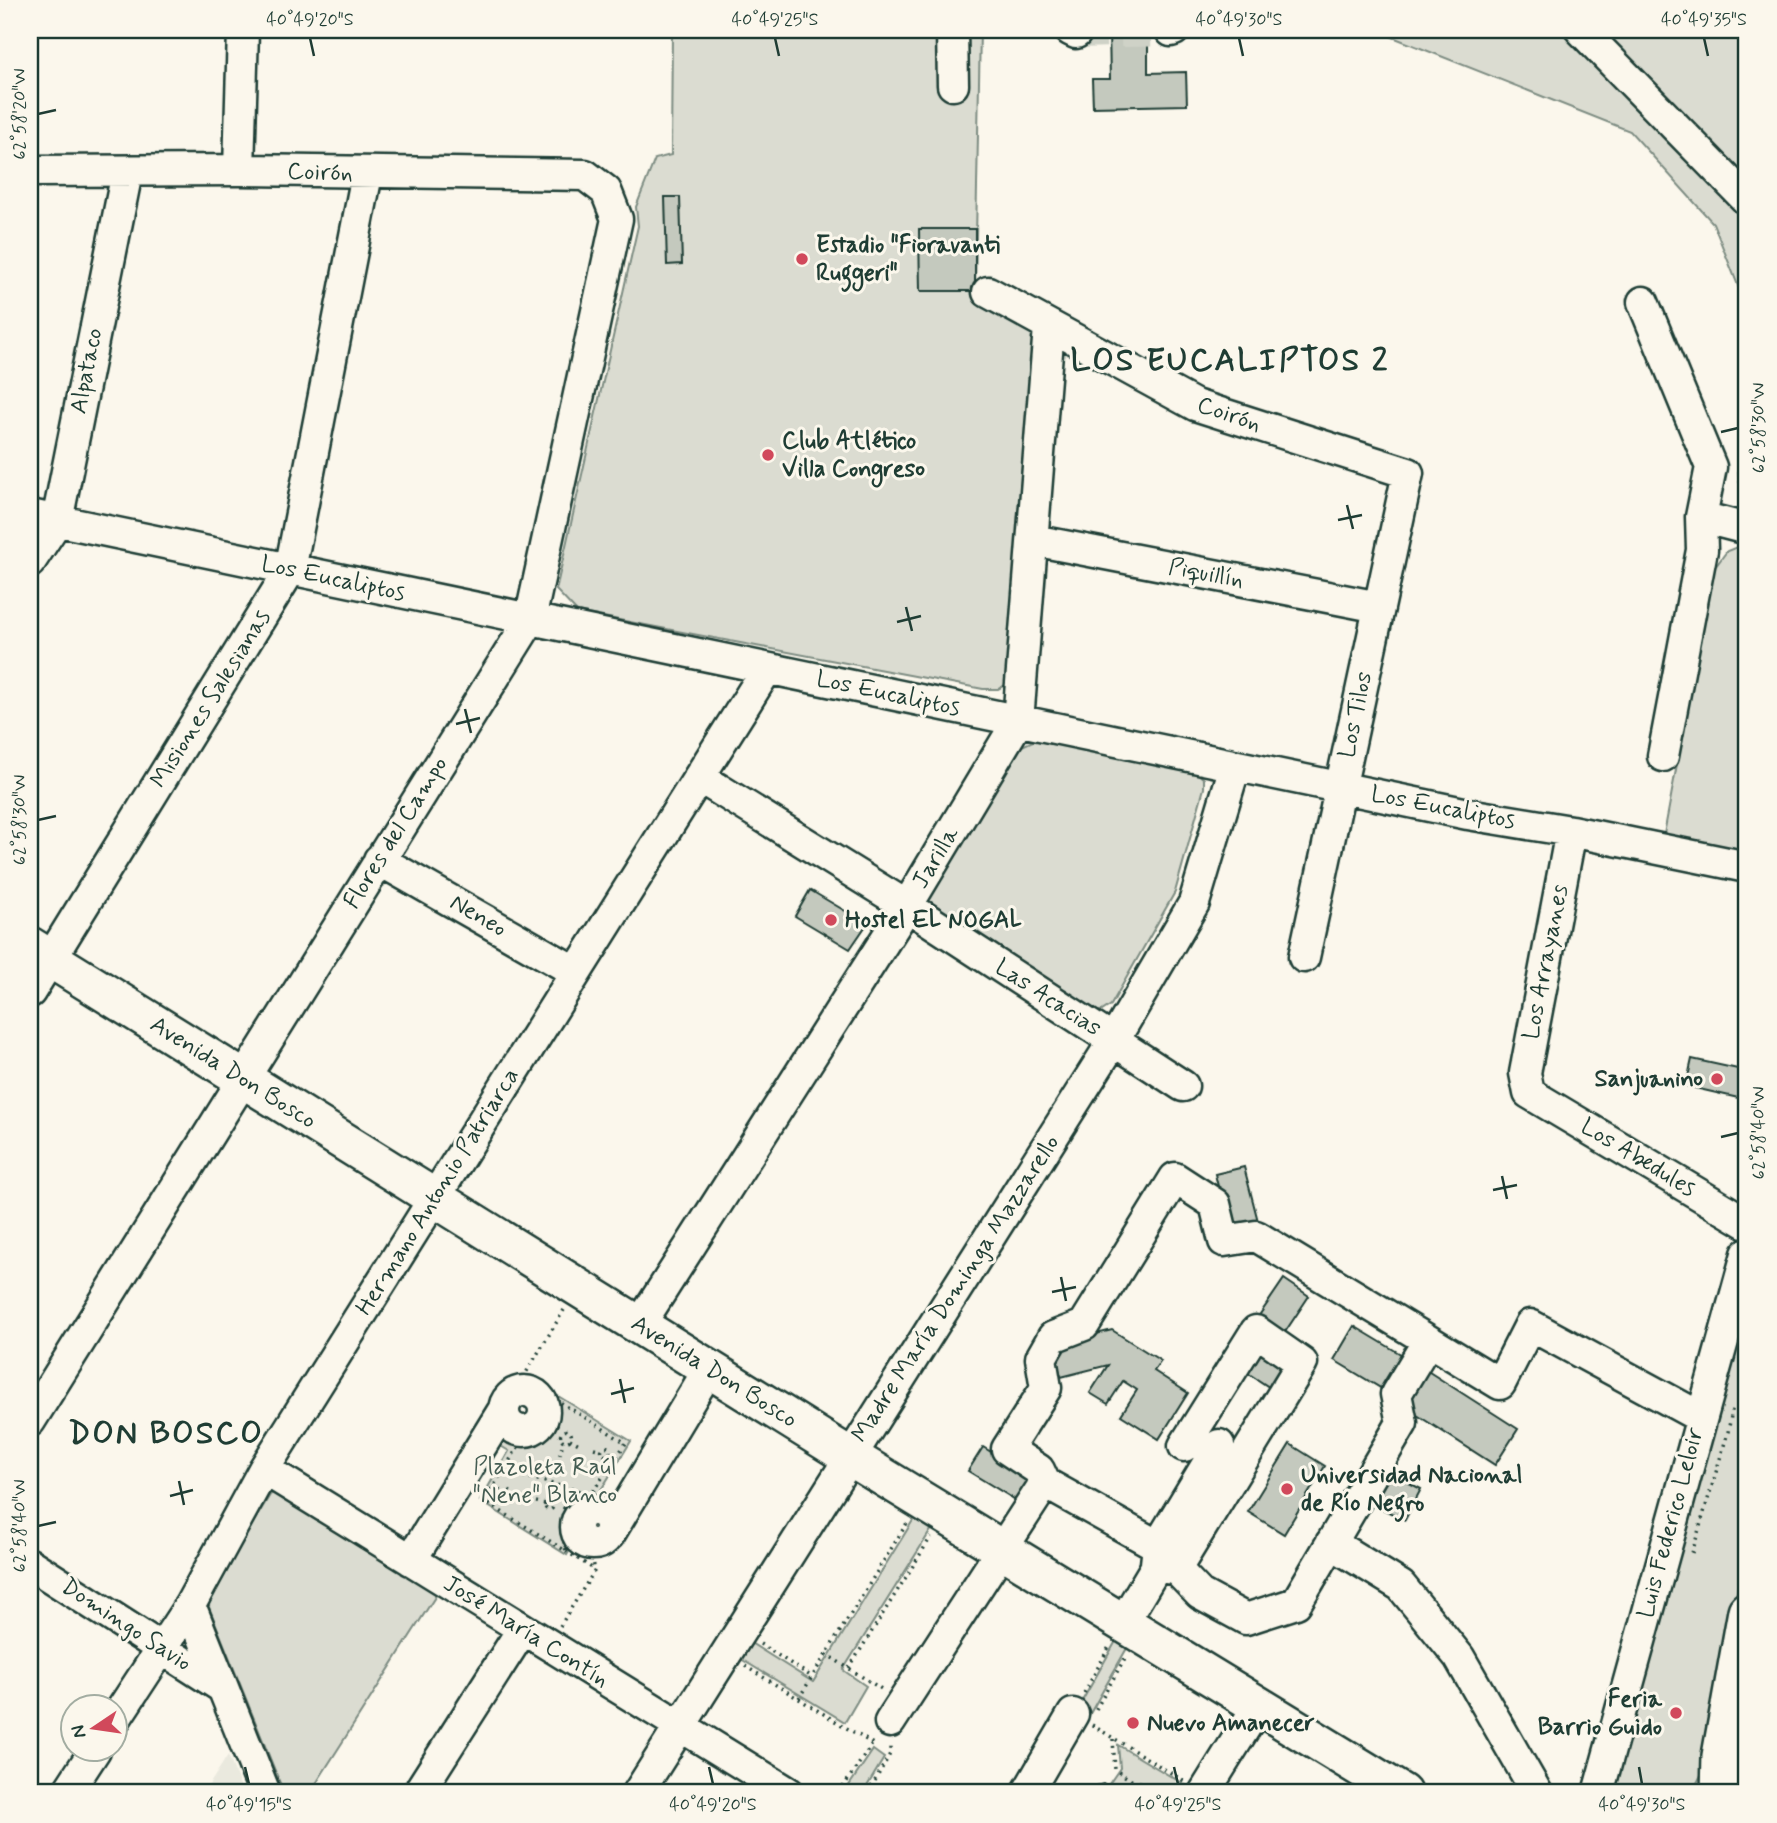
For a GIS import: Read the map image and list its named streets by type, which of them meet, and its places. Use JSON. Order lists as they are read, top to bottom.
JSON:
{
  "streets": {
    "main road": ["Avenida Don Bosco"],
    "street": [
      "Coirón",
      "Alpataco",
      "Piquillín",
      "Los Eucaliptos",
      "Misiones Salesianas",
      "Los Tilos",
      "Flores del Campo",
      "Jarilla",
      "Neneo",
      "Los Arrayanes",
      "Las Acacias",
      "Los Abedules",
      "Hermano Antonio Patriarca",
      "Madre María Dominga Mazzarello",
      "Luis Federico Leloir",
      "Domingo Savio",
      "José María Contín"
    ]
  },
  "crossings": [
    ["Coirón", "Alpataco"],
    ["Coirón", "Misiones Salesianas"],
    ["Coirón", "Los Tilos"],
    ["Coirón", "Flores del Campo"],
    ["Coirón", "Jarilla"],
    ["Alpataco", "Los Eucaliptos"],
    ["Piquillín", "Los Tilos"],
    ["Piquillín", "Jarilla"],
    ["Los Eucaliptos", "Misiones Salesianas"],
    ["Los Eucaliptos", "Los Tilos"],
    ["Los Eucaliptos", "Flores del Campo"],
    ["Los Eucaliptos", "Jarilla"],
    ["Los Eucaliptos", "Los Arrayanes"],
    ["Los Eucaliptos", "Hermano Antonio Patriarca"],
    ["Los Eucaliptos", "Madre María Dominga Mazzarello"],
    ["Misiones Salesianas", "Avenida Don Bosco"],
    ["Flores del Campo", "Neneo"],
    ["Flores del Campo", "Avenida Don Bosco"],
    ["Jarilla", "Las Acacias"],
    ["Jarilla", "Avenida Don Bosco"],
    ["Neneo", "Hermano Antonio Patriarca"],
    ["Los Arrayanes", "Los Abedules"],
    ["Las Acacias", "Hermano Antonio Patriarca"],
    ["Las Acacias", "Madre María Dominga Mazzarello"],
    ["Avenida Don Bosco", "Hermano Antonio Patriarca"],
    ["Avenida Don Bosco", "Madre María Dominga Mazzarello"],
    ["Hermano Antonio Patriarca", "Domingo Savio"],
    ["Hermano Antonio Patriarca", "José María Contín"],
    ["Madre María Dominga Mazzarello", "José María Contín"]
  ],
  "districts": ["LOS EUCALIPTOS 2", "DON BOSCO"],
  "parks": ["Plazoleta Raúl \"Nene\" Blanco"],
  "places": [
    "Estadio \"Fioravanti Ruggeri\"",
    "Club Atlético Villa Congreso",
    "Hostel EL NOGAL",
    "Sanjuanino",
    "Universidad Nacional de Río Negro",
    "Feria Barrio Guido",
    "Nuevo Amanecer"
  ],
  "north": "left",
  "coordinates": [
    "40°49'20\"S",
    "40°49'25\"S",
    "40°49'30\"S",
    "40°49'35\"S",
    "62°58'20\"W",
    "62°58'30\"W",
    "62°58'40\"W",
    "40°49'15\"S"
  ]
}
